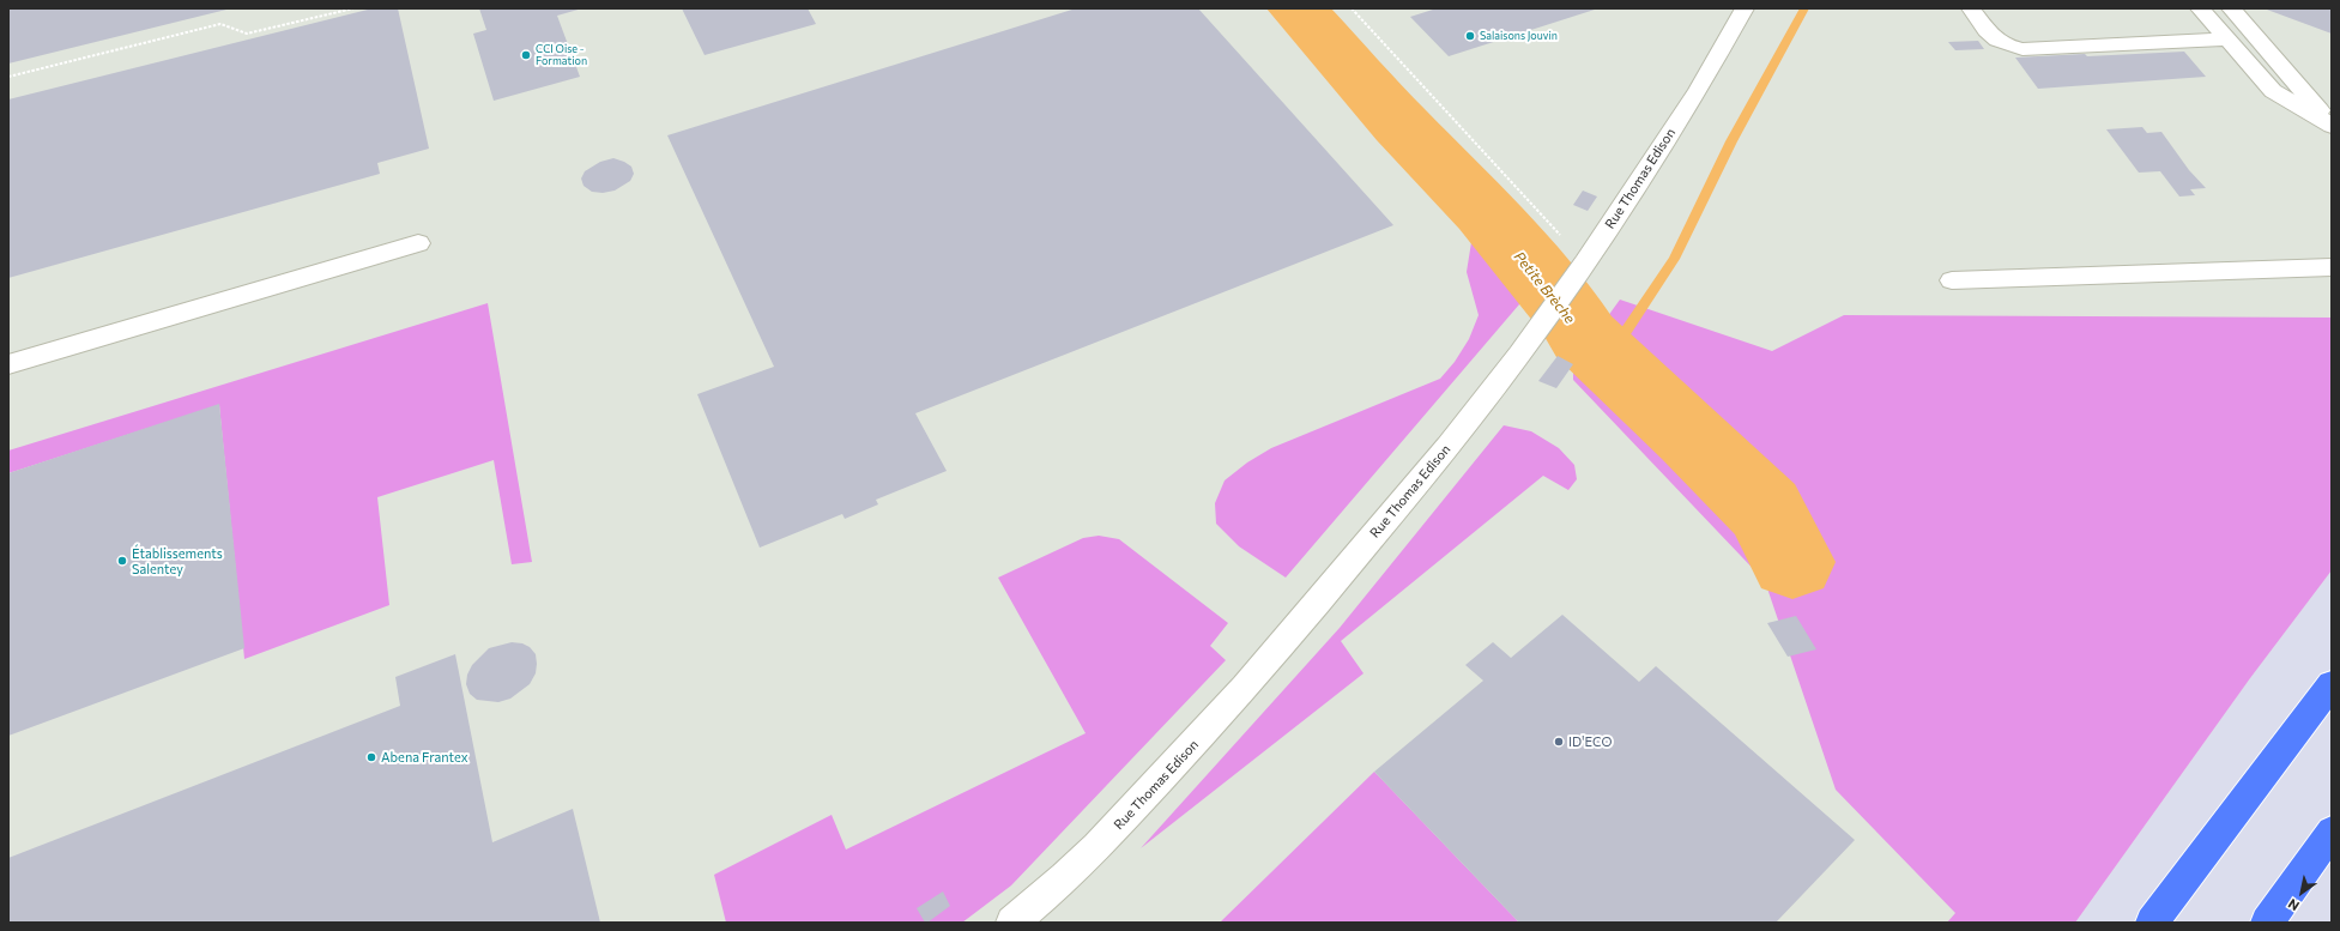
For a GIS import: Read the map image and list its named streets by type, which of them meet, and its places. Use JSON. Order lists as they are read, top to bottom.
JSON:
{
  "streets": {
    "street": ["Rue Thomas Edison"]
  },
  "water": ["Petite Brèche"],
  "places": [
    "Salaisons Jouvin",
    "CCI Oise - Formation",
    "Établissements Salentey",
    "ID'ECO",
    "Abena Frantex"
  ],
  "north": "bottom left"
}
